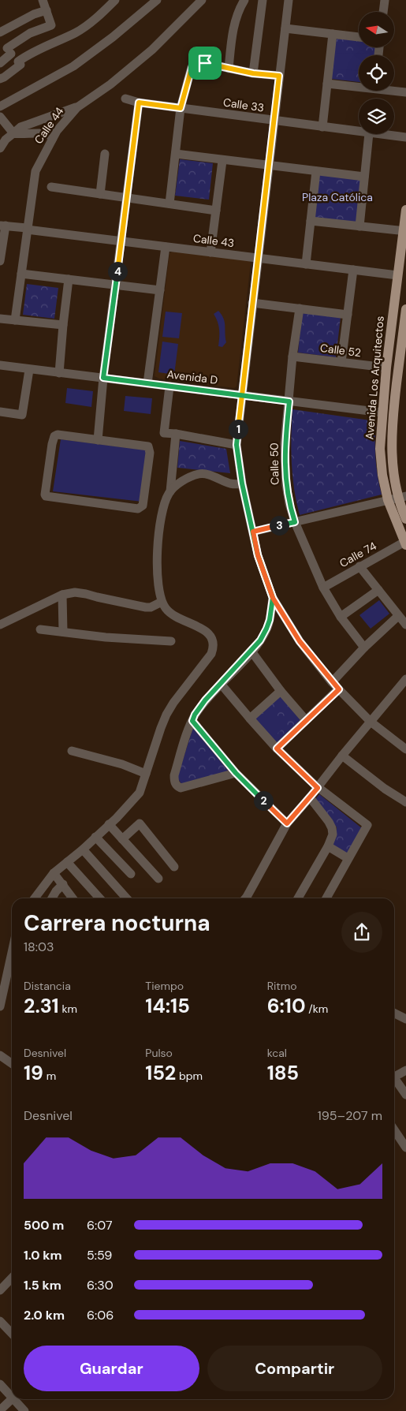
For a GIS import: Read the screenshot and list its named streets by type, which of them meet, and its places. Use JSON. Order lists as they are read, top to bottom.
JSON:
{
  "streets": {
    "main road": ["Avenida Los Arquitectos"],
    "street": [
      "Calle 33",
      "Calle 44",
      "Calle 43",
      "Calle 52",
      "Avenida D",
      "Calle 50",
      "Calle 74"
    ]
  },
  "crossings": [
    ["Calle 44", "Calle 43"],
    ["Calle 43", "Avenida Los Arquitectos"],
    ["Calle 52", "Avenida Los Arquitectos"],
    ["Calle 52", "Calle 50"],
    ["Avenida D", "Avenida Los Arquitectos"],
    ["Avenida D", "Calle 50"],
    ["Avenida Los Arquitectos", "Calle 74"],
    ["Calle 50", "Calle 74"]
  ],
  "parks": ["Plaza Católica"],
  "north": "left",
  "page": {
    "pins": [
      "4",
      "1",
      "3",
      "2"
    ],
    "heading": ["Carrera nocturna", "18:03"],
    "stats": [
      ["Distancia", "2.31 km"],
      ["Tiempo", "14:15"],
      ["Ritmo", "6:10 /km"],
      ["Desnivel", "19 m"],
      ["Pulso", "152 bpm"],
      ["kcal", "185"]
    ],
    "chart": ["Desnivel", "195–207 m"],
    "list": [
      {
        "name": "500 m",
        "note": "6:07"
      },
      {
        "name": "1.0 km",
        "note": "5:59"
      },
      {
        "name": "1.5 km",
        "note": "6:30"
      },
      {
        "name": "2.0 km",
        "note": "6:06"
      }
    ],
    "buttons": ["Guardar", "Compartir"]
  }
}
